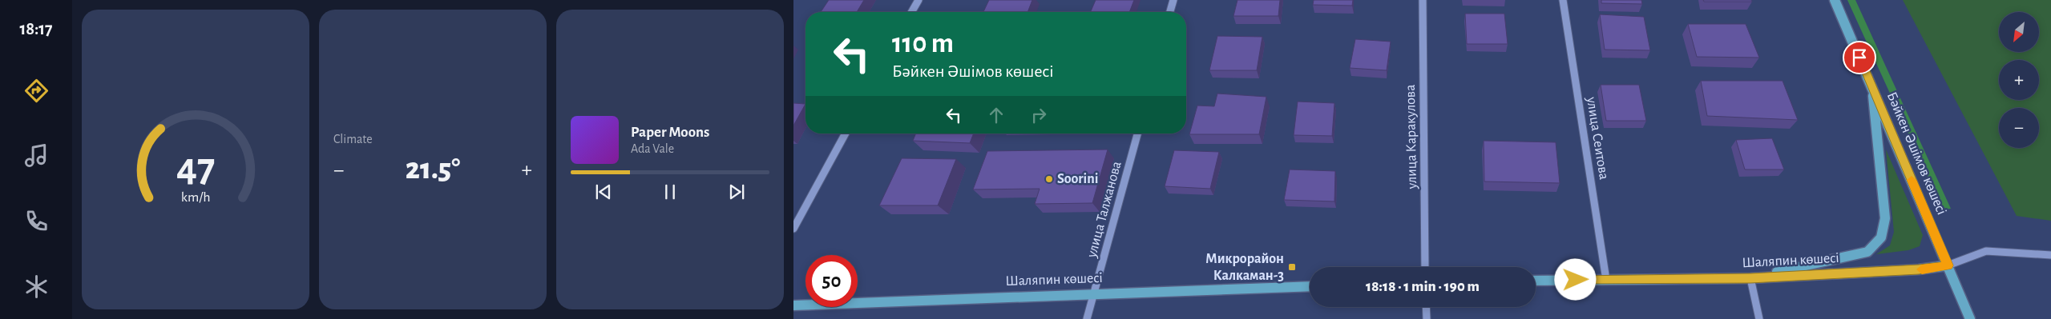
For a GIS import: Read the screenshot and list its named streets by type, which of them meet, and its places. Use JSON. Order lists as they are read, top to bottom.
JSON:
{
  "streets": {
    "main road": ["Бәйкен Әшімов көшесі", "Шаляпин көшесі"],
    "street": ["улица Каракулова", "улица Сеитова", "улица Талжанова"]
  },
  "crossings": [
    ["улица Сеитова", "Шаляпин көшесі"],
    ["Бәйкен Әшімов көшесі", "Шаляпин көшесі"],
    ["улица Талжанова", "Шаляпин көшесі"]
  ],
  "places": {
    "other": ["Soorini"],
    "transit": ["Микрорайон Калкаман-3"]
  },
  "north": "bottom left",
  "page": {
    "tabs": "18:17",
    "tile": "Climate",
    "map_buttons": ["+", "−"],
    "turn": ["110 m", "Бәйкен Әшімов көшесі"],
    "song": ["Paper Moons", "Ada Vale"],
    "heat": ["−", "21.5°", "+"],
    "limit": "50",
    "trip": "18:18 · 1 min · 190 m",
    "gauge": ["47", "km/h"]
  }
}
